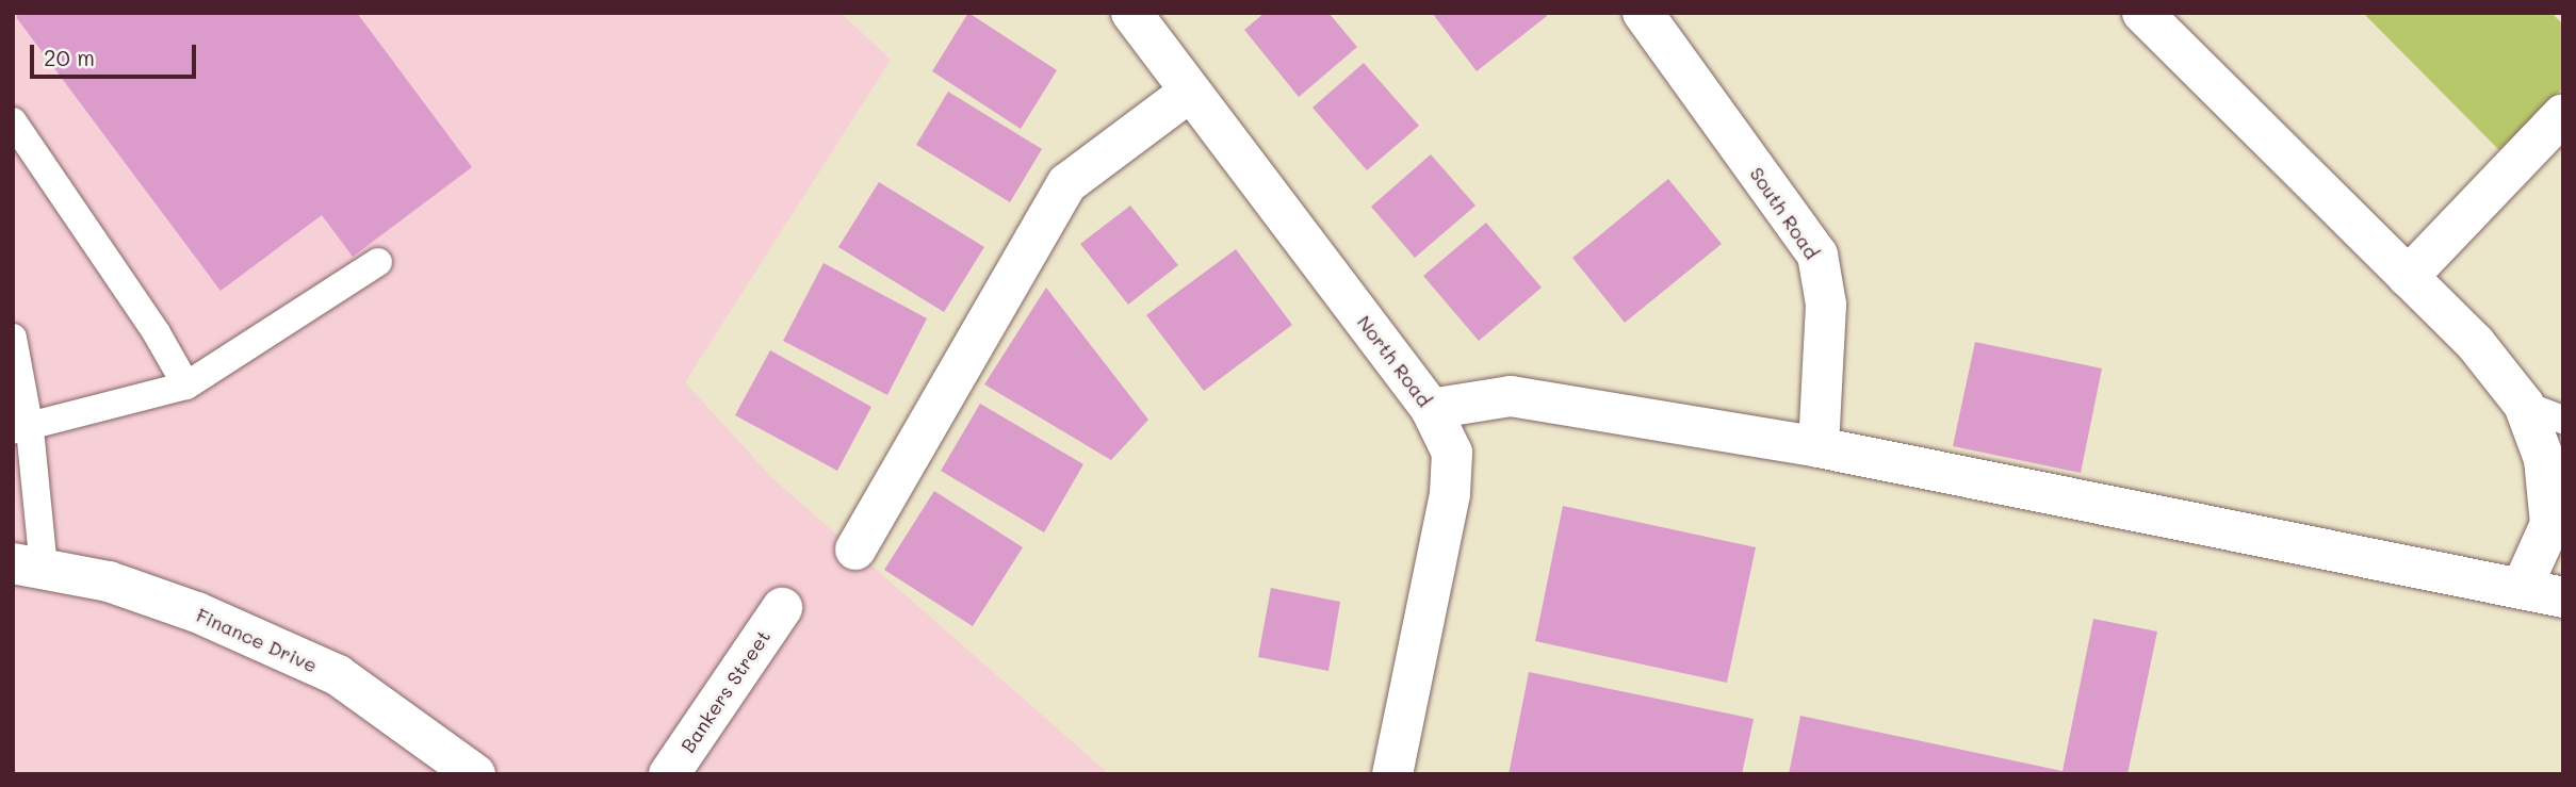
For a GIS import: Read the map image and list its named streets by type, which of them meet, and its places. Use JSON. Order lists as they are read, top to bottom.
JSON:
{
  "streets": {
    "street": [
      "South Road",
      "North Road",
      "Finance Drive",
      "Bankers Street"
    ]
  },
  "scale_bar": "20 m"
}
